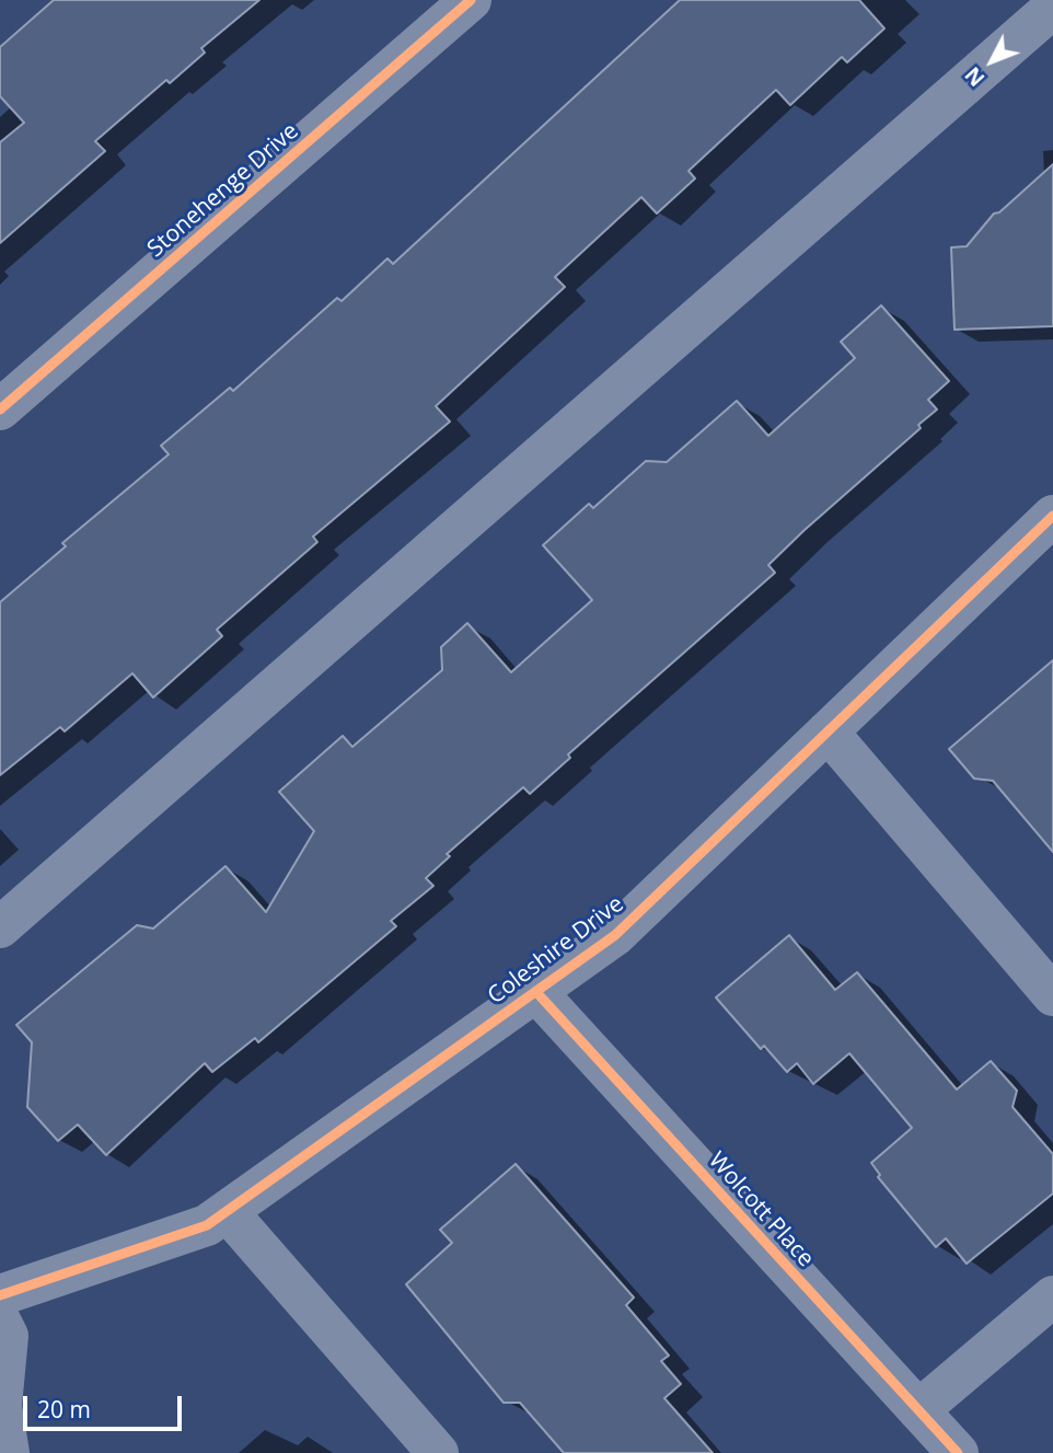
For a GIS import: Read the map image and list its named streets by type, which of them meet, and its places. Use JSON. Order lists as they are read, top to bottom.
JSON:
{
  "streets": {
    "street": ["Stonehenge Drive", "Coleshire Drive", "Wolcott Place"]
  },
  "crossings": [
    ["Coleshire Drive", "Wolcott Place"]
  ],
  "scale_bar": "20 m",
  "north": "bottom left"
}
